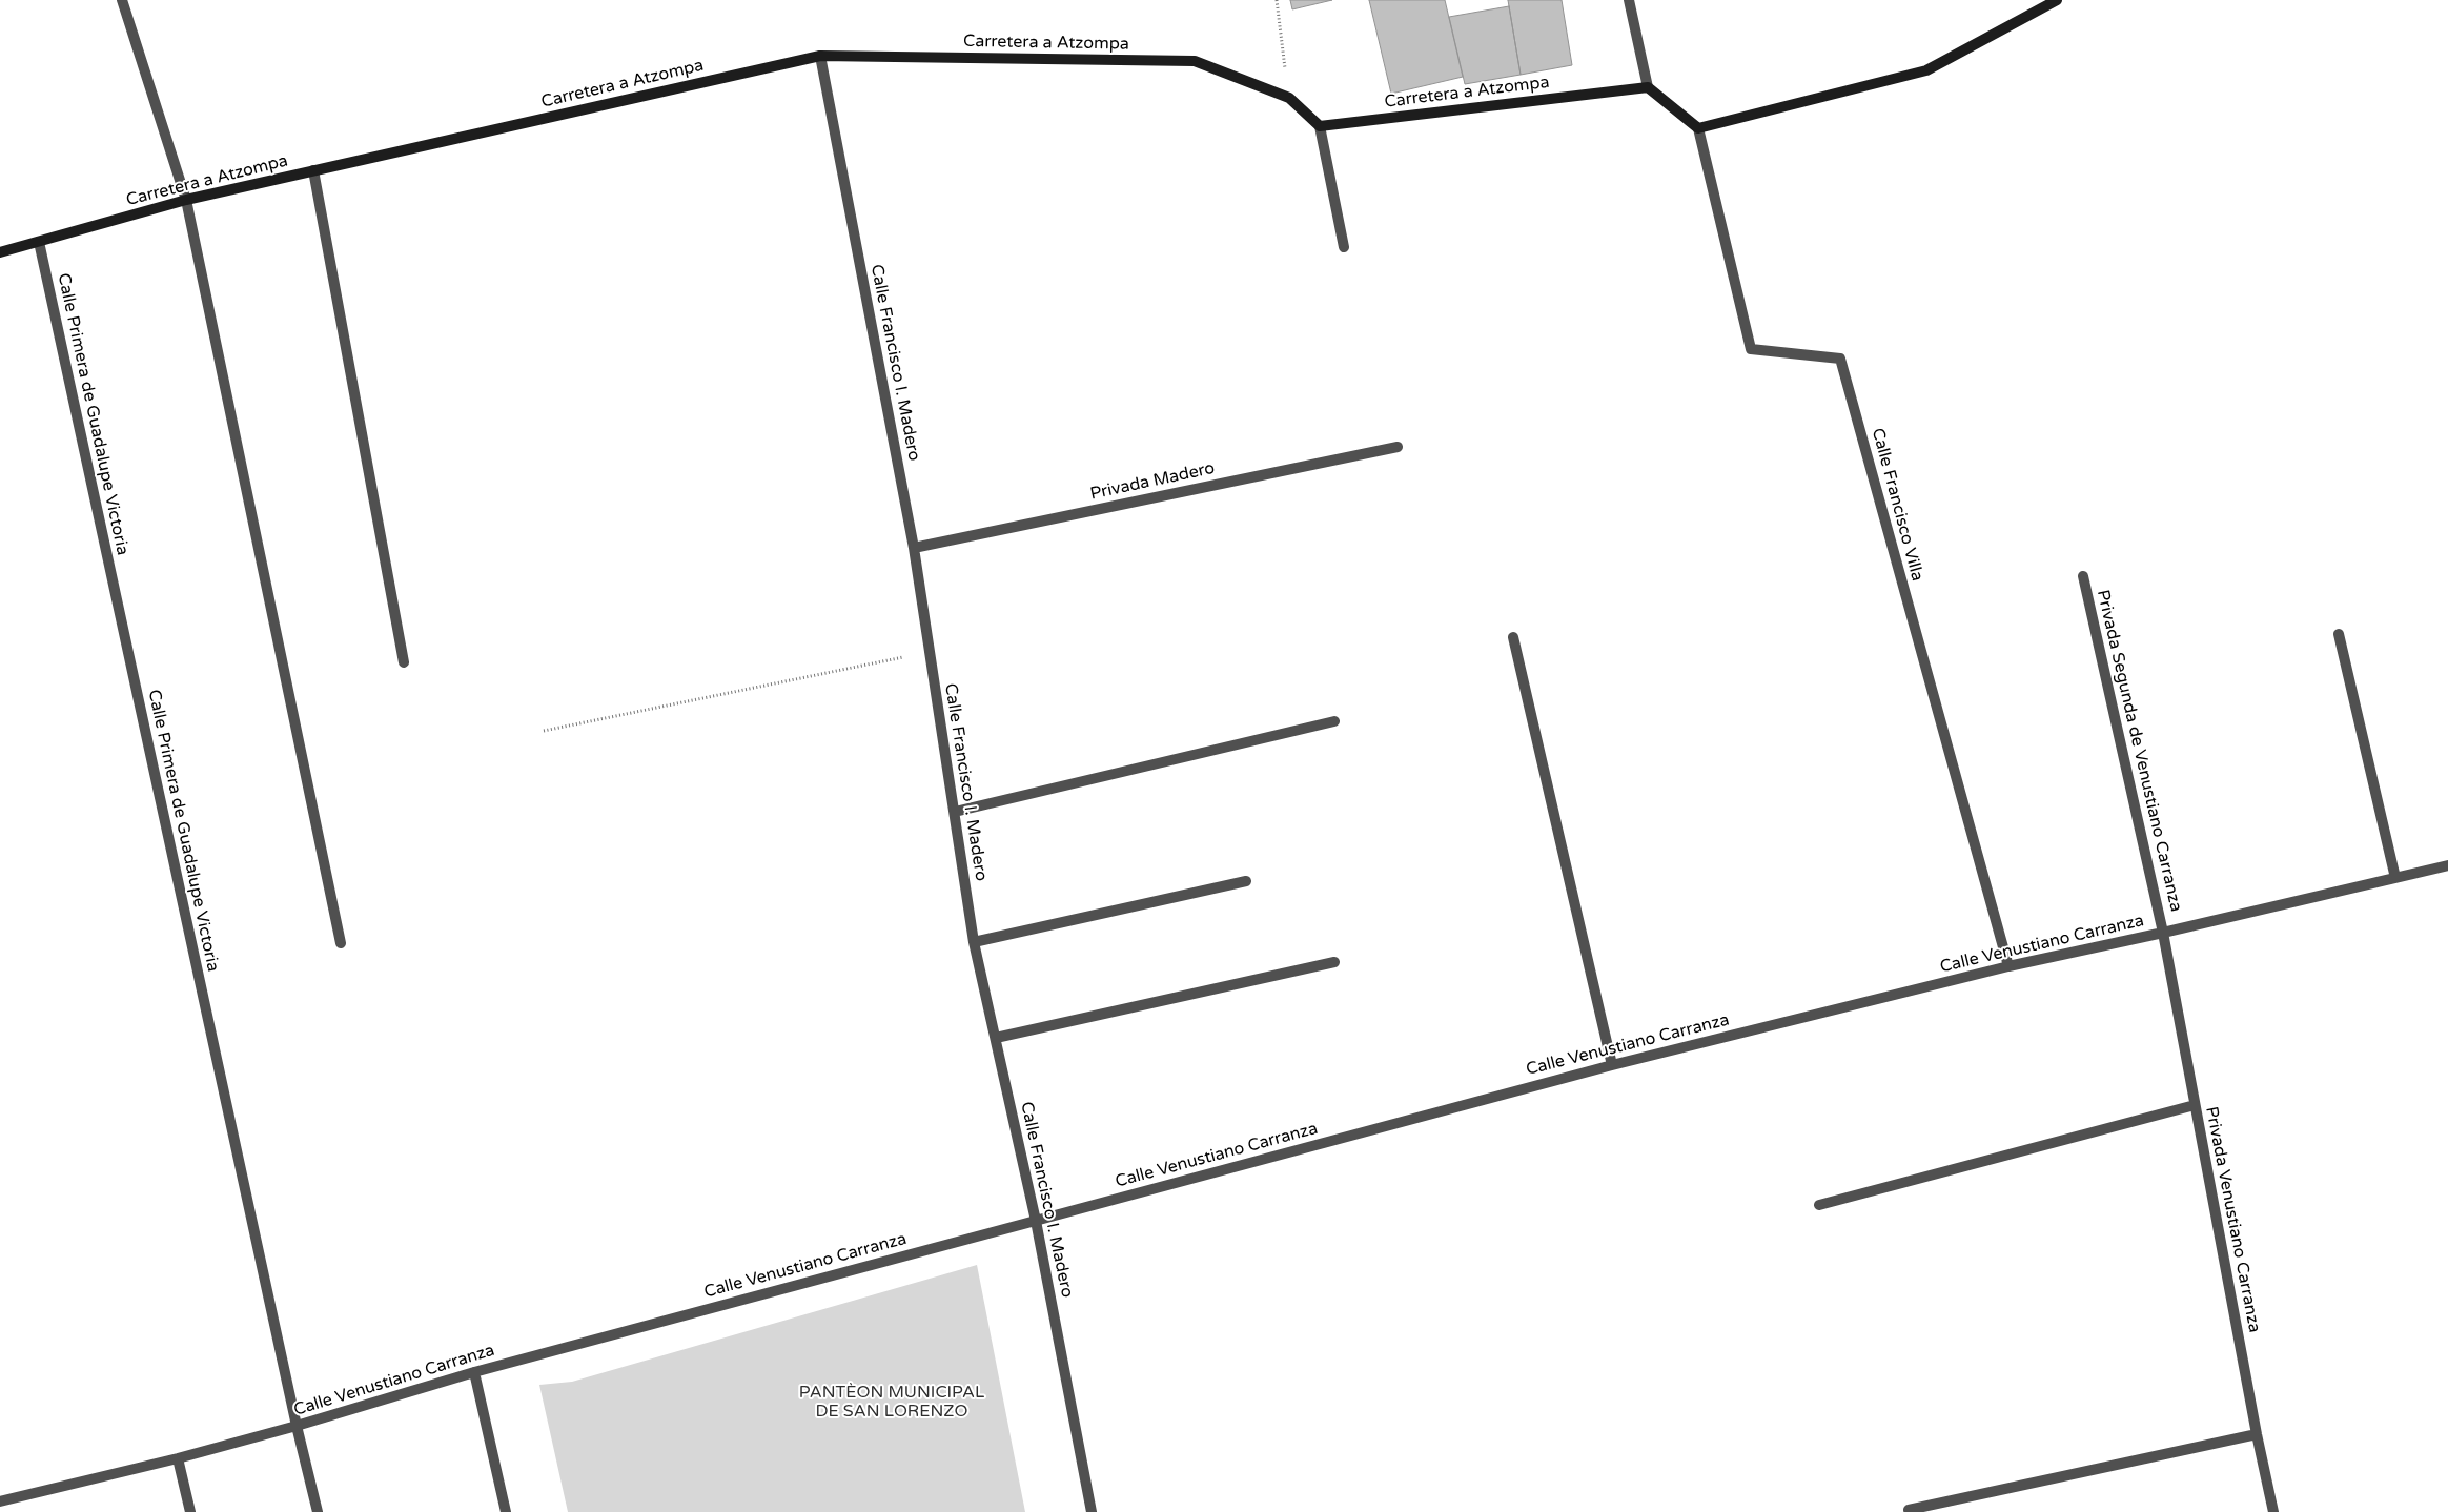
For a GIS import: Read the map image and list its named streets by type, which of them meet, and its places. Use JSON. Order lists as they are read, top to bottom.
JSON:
{
  "streets": {
    "main road": ["Carretera a Atzompa"],
    "street": [
      "Calle Francisco I. Madero",
      "Calle Primera de Guadalupe Victoria",
      "Privada Madero",
      "Calle Francisco Villa",
      "Privada Segunda de Venustiano Carranza",
      "Calle Venustiano Carranza",
      "Privada Venustiano Carranza"
    ]
  },
  "crossings": [
    ["Carretera a Atzompa", "Calle Francisco I. Madero"],
    ["Carretera a Atzompa", "Calle Primera de Guadalupe Victoria"],
    ["Calle Francisco I. Madero", "Privada Madero"],
    ["Calle Francisco I. Madero", "Calle Venustiano Carranza"],
    ["Calle Primera de Guadalupe Victoria", "Calle Venustiano Carranza"],
    ["Calle Francisco Villa", "Calle Venustiano Carranza"],
    ["Privada Segunda de Venustiano Carranza", "Calle Venustiano Carranza"],
    ["Privada Segunda de Venustiano Carranza", "Privada Venustiano Carranza"],
    ["Calle Venustiano Carranza", "Privada Venustiano Carranza"]
  ],
  "parks": ["PANTÈON MUNICIPAL DE SAN LORENZO"]
}
